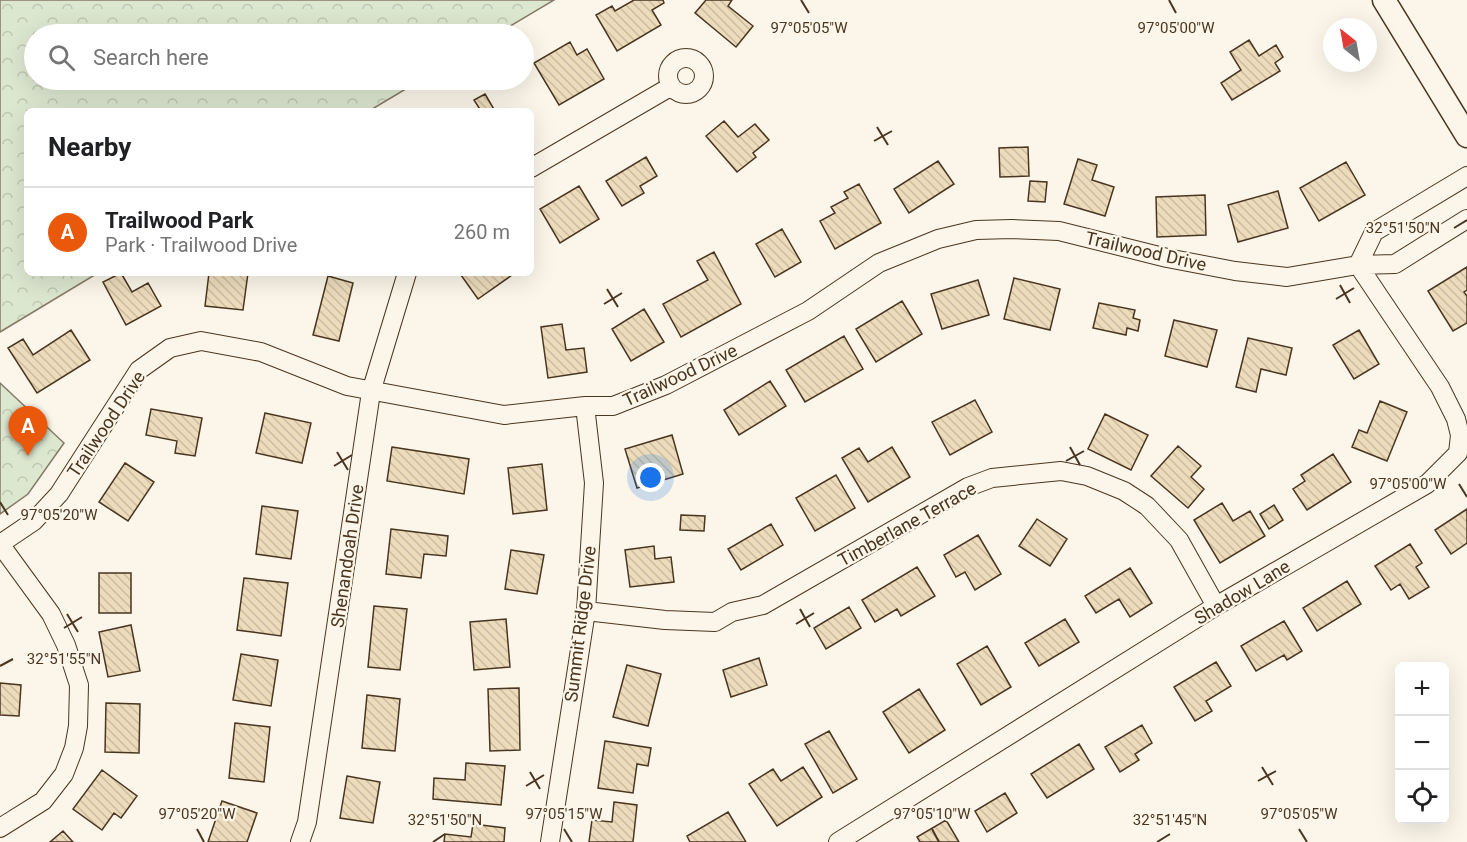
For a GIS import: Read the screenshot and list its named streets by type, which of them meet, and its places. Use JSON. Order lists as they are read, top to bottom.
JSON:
{
  "streets": {
    "street": [
      "Trailwood Drive",
      "Timberlane Terrace",
      "Shenandoah Drive",
      "Shadow Lane",
      "Summit Ridge Drive"
    ]
  },
  "crossings": [
    ["Trailwood Drive", "Shenandoah Drive"],
    ["Trailwood Drive", "Shadow Lane"],
    ["Trailwood Drive", "Summit Ridge Drive"],
    ["Timberlane Terrace", "Shadow Lane"],
    ["Timberlane Terrace", "Summit Ridge Drive"]
  ],
  "north": "top left",
  "page": {
    "search": "Search here",
    "heading": "Nearby",
    "list": [
      {
        "mark": "A",
        "name": "Trailwood Park",
        "note": "Park · Trailwood Drive",
        "value": "260 m"
      }
    ],
    "pins": "A",
    "map_buttons": ["+", "−"]
  },
  "coordinates": [
    "97°05'05\"W",
    "97°05'00\"W",
    "32°51'50\"N",
    "97°05'20\"W",
    "32°51'55\"N",
    "97°05'15\"W",
    "97°05'10\"W",
    "32°51'45\"N"
  ]
}
